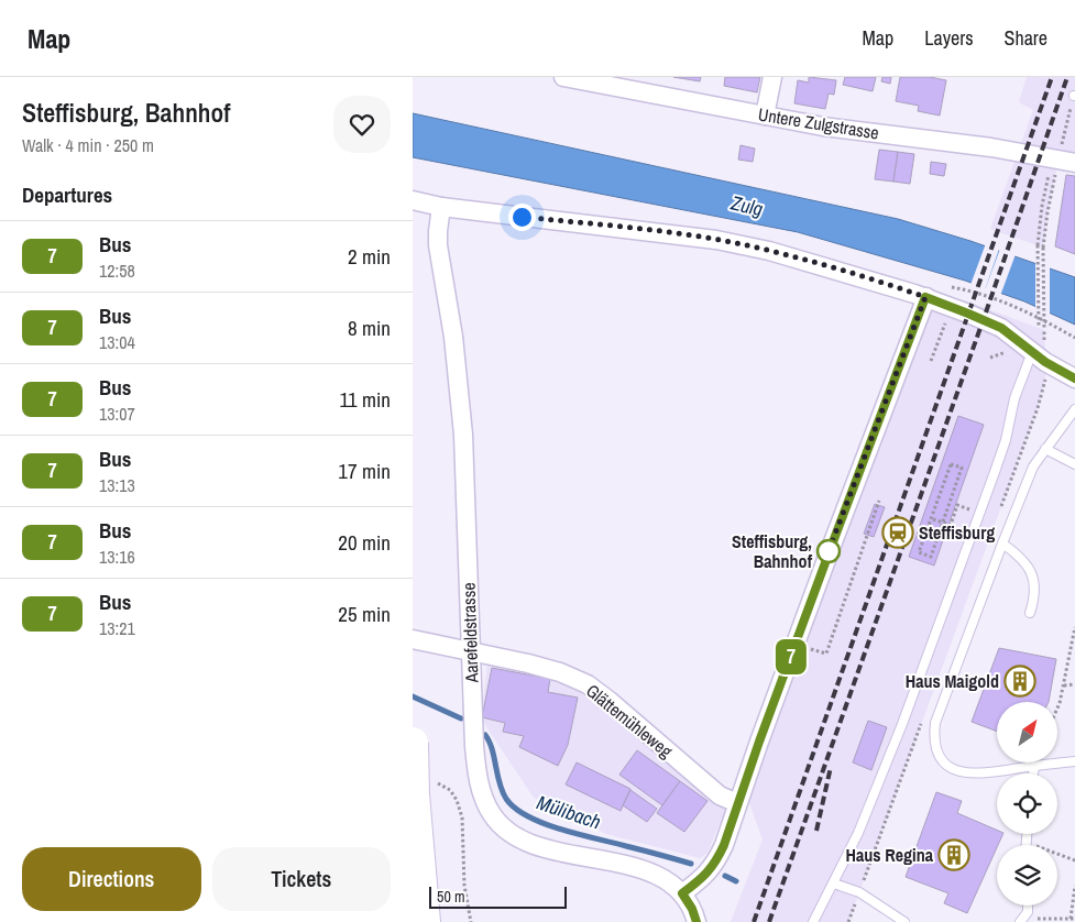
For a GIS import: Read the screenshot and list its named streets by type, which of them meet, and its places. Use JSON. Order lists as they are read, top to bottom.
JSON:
{
  "streets": {
    "street": ["Untere Zulgstrasse", "Aarefeldstrasse", "Glättemühleweg"]
  },
  "crossings": [
    ["Aarefeldstrasse", "Glättemühleweg"]
  ],
  "water": ["Zulg", "Mülibach"],
  "places": {
    "station": ["Steffisburg"],
    "other": ["Steffisburg, Bahnhof"],
    "building": ["Haus Maigold", "Haus Regina"]
  },
  "lines": ["bus line 7"],
  "scale_bar": "50 m",
  "north": "top right",
  "page": {
    "header": "Map",
    "nav": ["Map", "Layers", "Share"],
    "heading": [
      ["Steffisburg, Bahnhof", "Walk · 4 min · 250 m"],
      "Departures"
    ],
    "on_map": "7",
    "list": [
      {
        "mark": "7",
        "name": "Bus",
        "note": "12:58",
        "value": "2 min"
      },
      {
        "mark": "7",
        "name": "Bus",
        "note": "13:04",
        "value": "8 min"
      },
      {
        "mark": "7",
        "name": "Bus",
        "note": "13:07",
        "value": "11 min"
      },
      {
        "mark": "7",
        "name": "Bus",
        "note": "13:13",
        "value": "17 min"
      },
      {
        "mark": "7",
        "name": "Bus",
        "note": "13:16",
        "value": "20 min"
      },
      {
        "mark": "7",
        "name": "Bus",
        "note": "13:21",
        "value": "25 min"
      }
    ],
    "buttons": ["Directions", "Tickets"],
    "scale": "50 m"
  }
}
